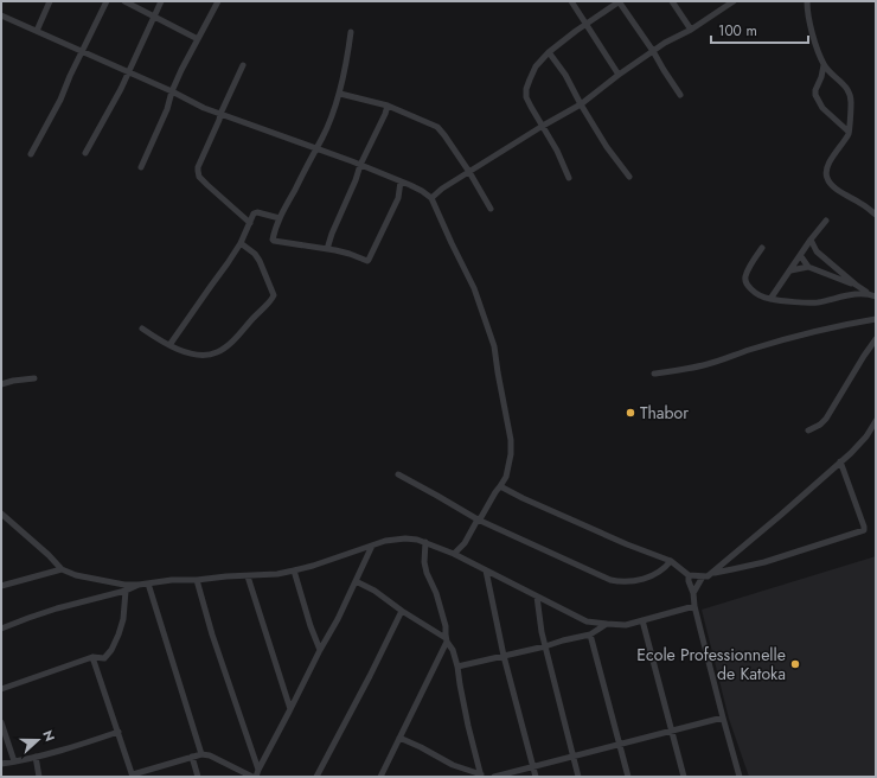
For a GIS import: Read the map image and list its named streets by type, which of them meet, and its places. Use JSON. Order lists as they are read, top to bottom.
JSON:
{
  "places": ["Thabor", "Ecole Professionnelle de Katoka"],
  "scale_bar": "100 m",
  "north": "right"
}
